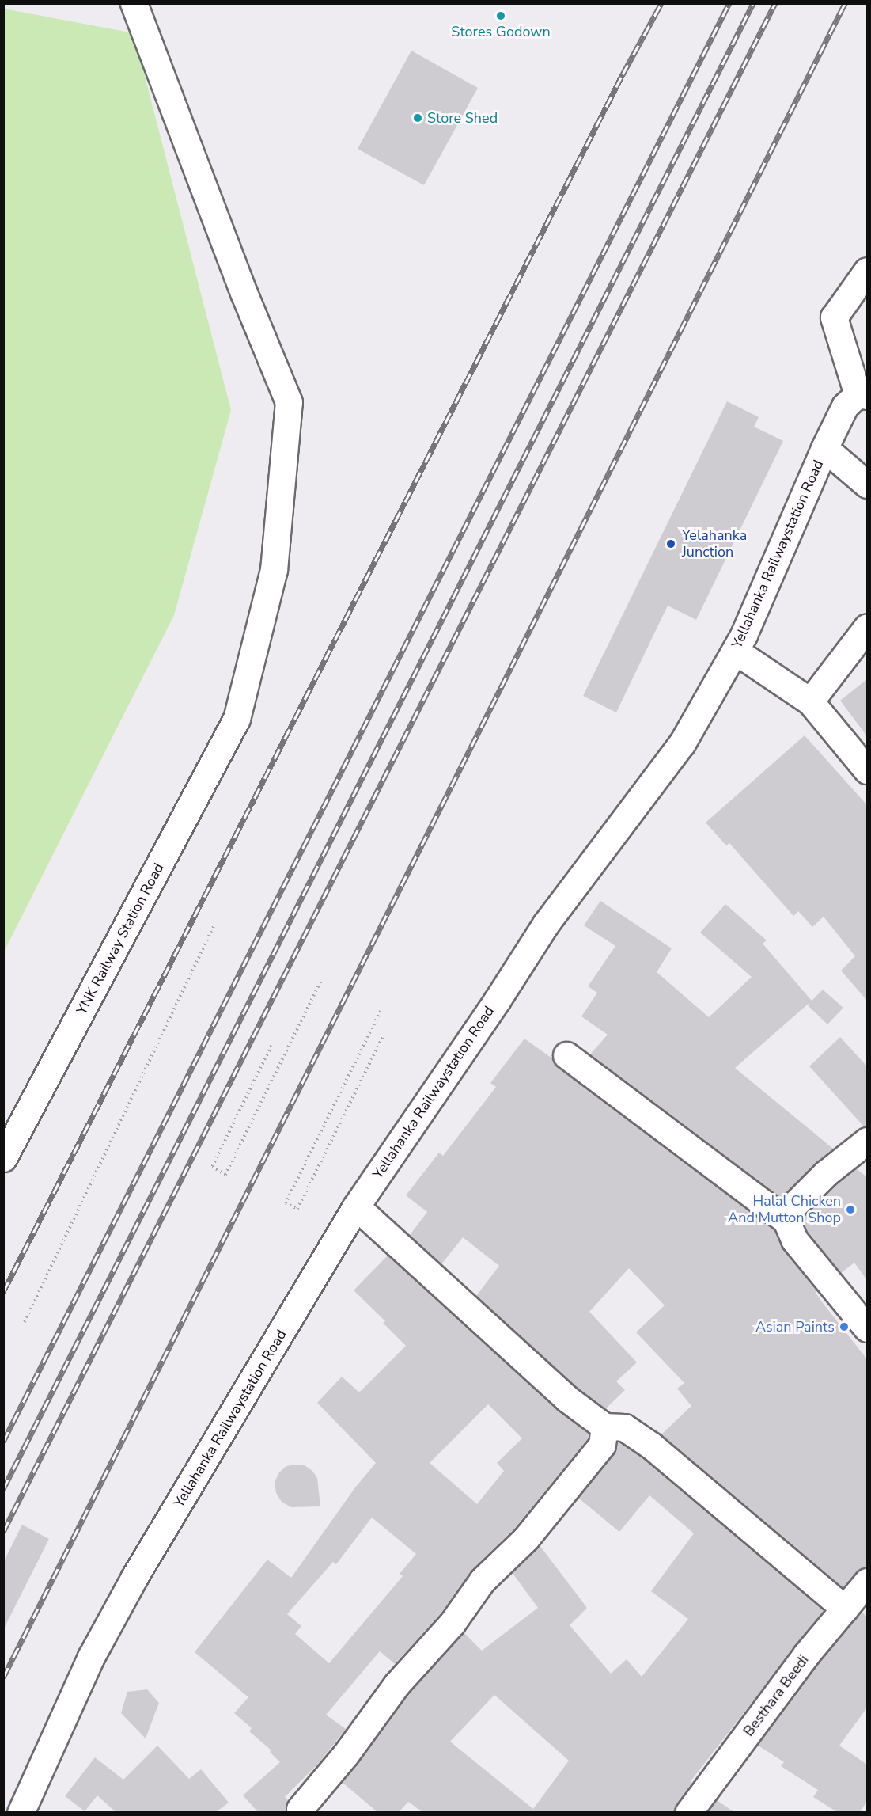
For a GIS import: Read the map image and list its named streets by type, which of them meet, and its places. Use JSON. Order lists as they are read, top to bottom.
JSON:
{
  "streets": {
    "street": ["Yellahanka Railwaystation Road", "YNK Railway Station Road", "Besthara Beedi"]
  },
  "places": [
    "Stores Godown",
    "Store Shed",
    "Yelahanka Junction",
    "Halal Chicken And Mutton Shop",
    "Asian Paints"
  ]
}
